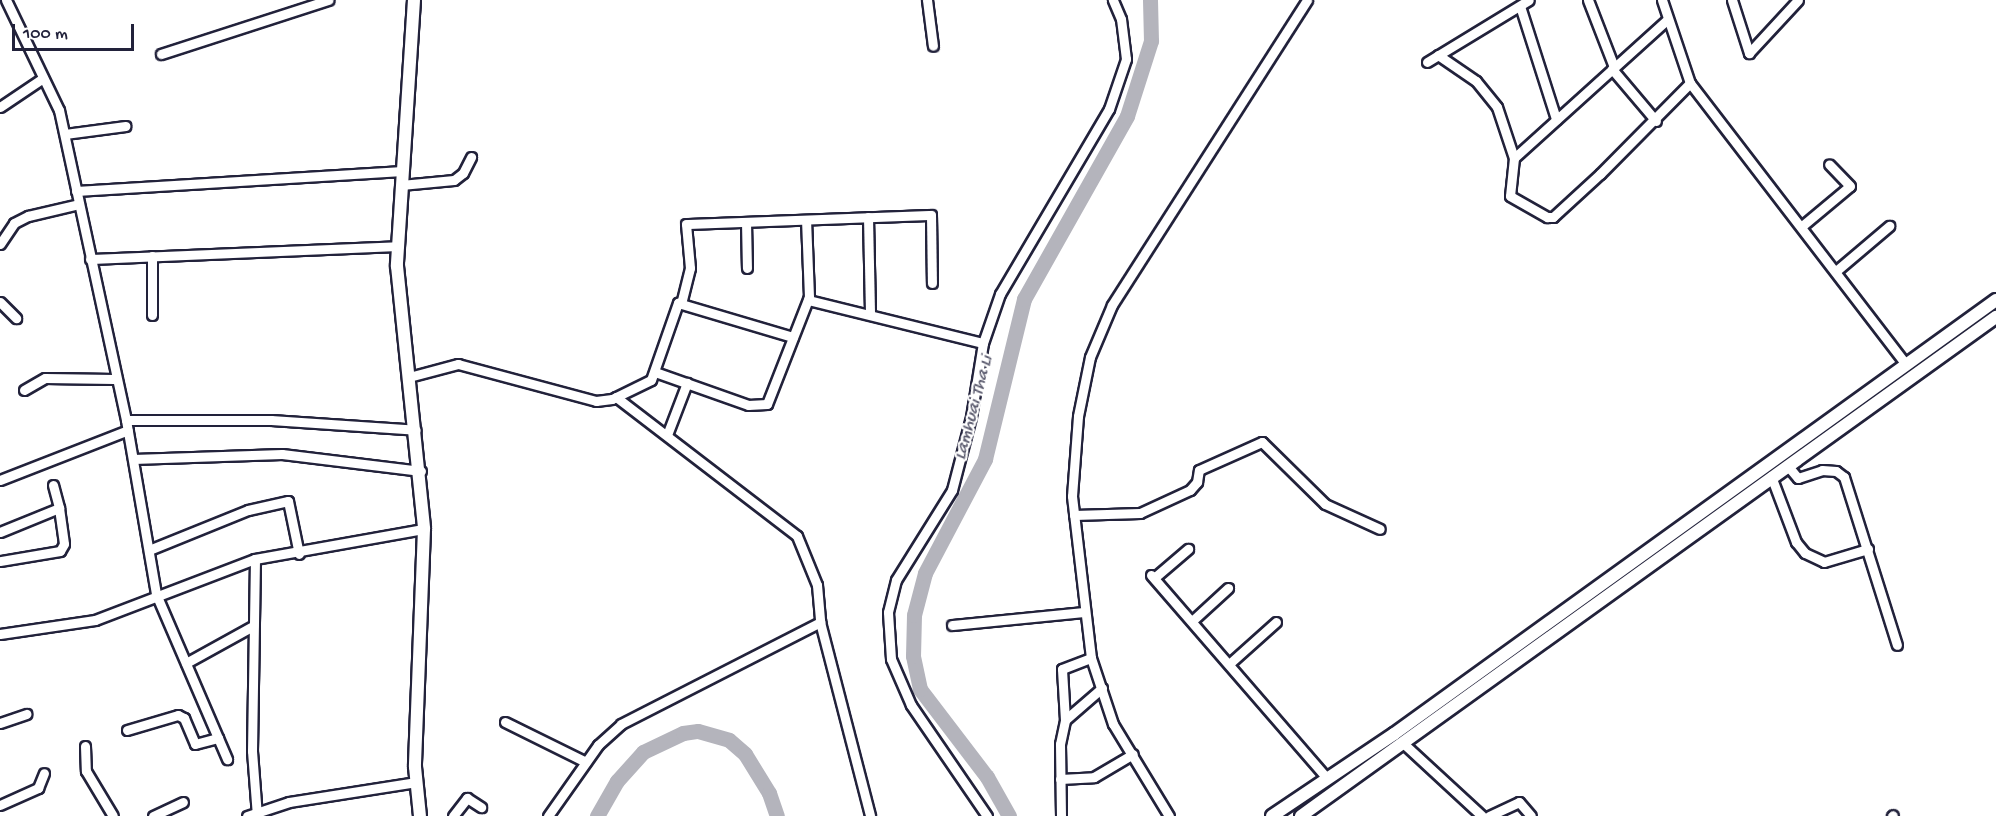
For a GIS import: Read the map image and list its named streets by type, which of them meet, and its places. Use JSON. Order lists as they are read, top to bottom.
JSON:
{
  "water": ["Lamhuai Tha Li"],
  "scale_bar": "100 m"
}
